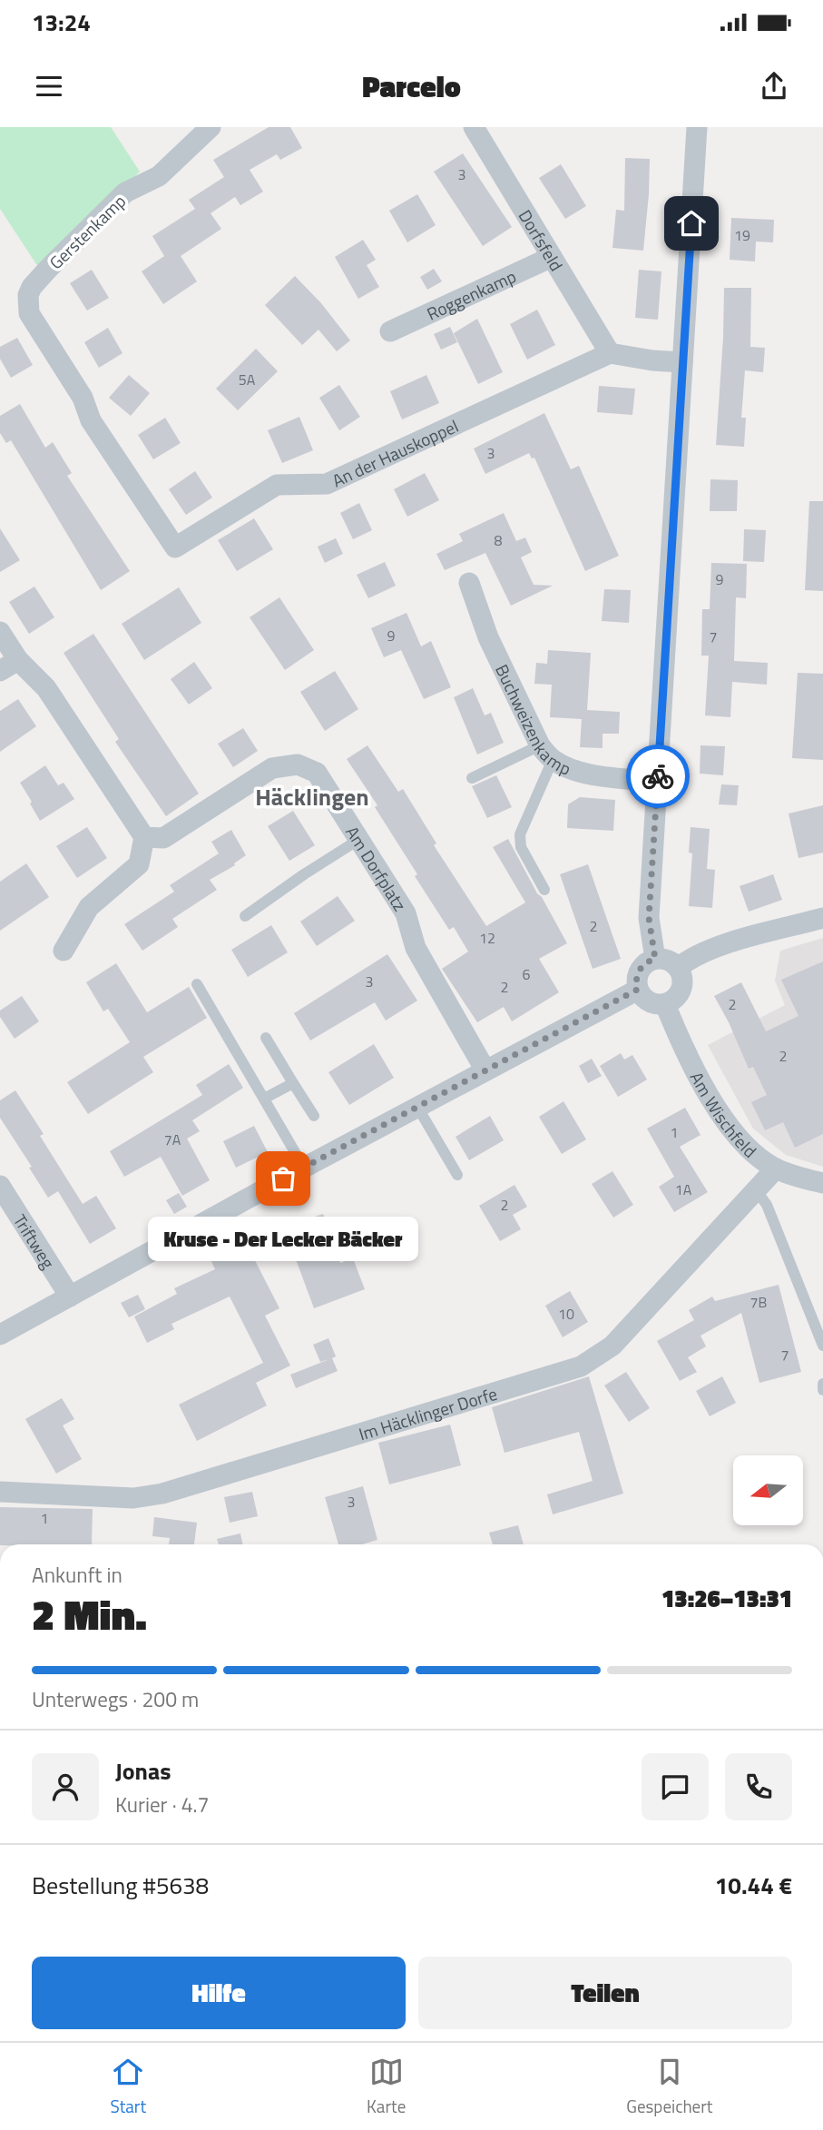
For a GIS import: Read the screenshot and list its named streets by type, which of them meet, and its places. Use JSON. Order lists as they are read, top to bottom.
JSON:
{
  "streets": {
    "street": [
      "Gerstenkamp",
      "Dorfsfeld",
      "Roggenkamp",
      "An der Hauskoppel",
      "Buchweizenkamp",
      "Am Dorfplatz",
      "Am Wischfeld",
      "Triftweg",
      "Im Häcklinger Dorfe"
    ]
  },
  "crossings": [
    ["Gerstenkamp", "An der Hauskoppel"],
    ["Dorfsfeld", "Roggenkamp"],
    ["Dorfsfeld", "An der Hauskoppel"],
    ["Am Wischfeld", "Im Häcklinger Dorfe"]
  ],
  "districts": ["Häcklingen"],
  "places": ["Kruse - Der Lecker Bäcker"],
  "house_numbers": [
    "3",
    "19",
    "5A",
    "3",
    "8",
    "9",
    "9",
    "7",
    "2",
    "12",
    "6",
    "3",
    "2",
    "2",
    "2",
    "1",
    "7A",
    "1A",
    "2",
    "7B",
    "10",
    "7",
    "3",
    "1"
  ],
  "north": "left",
  "page": {
    "status": "13:24",
    "header": "Parcelo",
    "bubble": "Kruse - Der Lecker Bäcker",
    "heading": ["2 Min.", "Ankunft in", "13:26–13:31"],
    "panel": [
      "Jonas",
      "Kurier · 4.7",
      "Bestellung #5638",
      "10.44 €"
    ],
    "bar": "Unterwegs · 200 m",
    "buttons": ["Hilfe", "Teilen"],
    "tabs": ["Start", "Karte", "Gespeichert"]
  }
}
